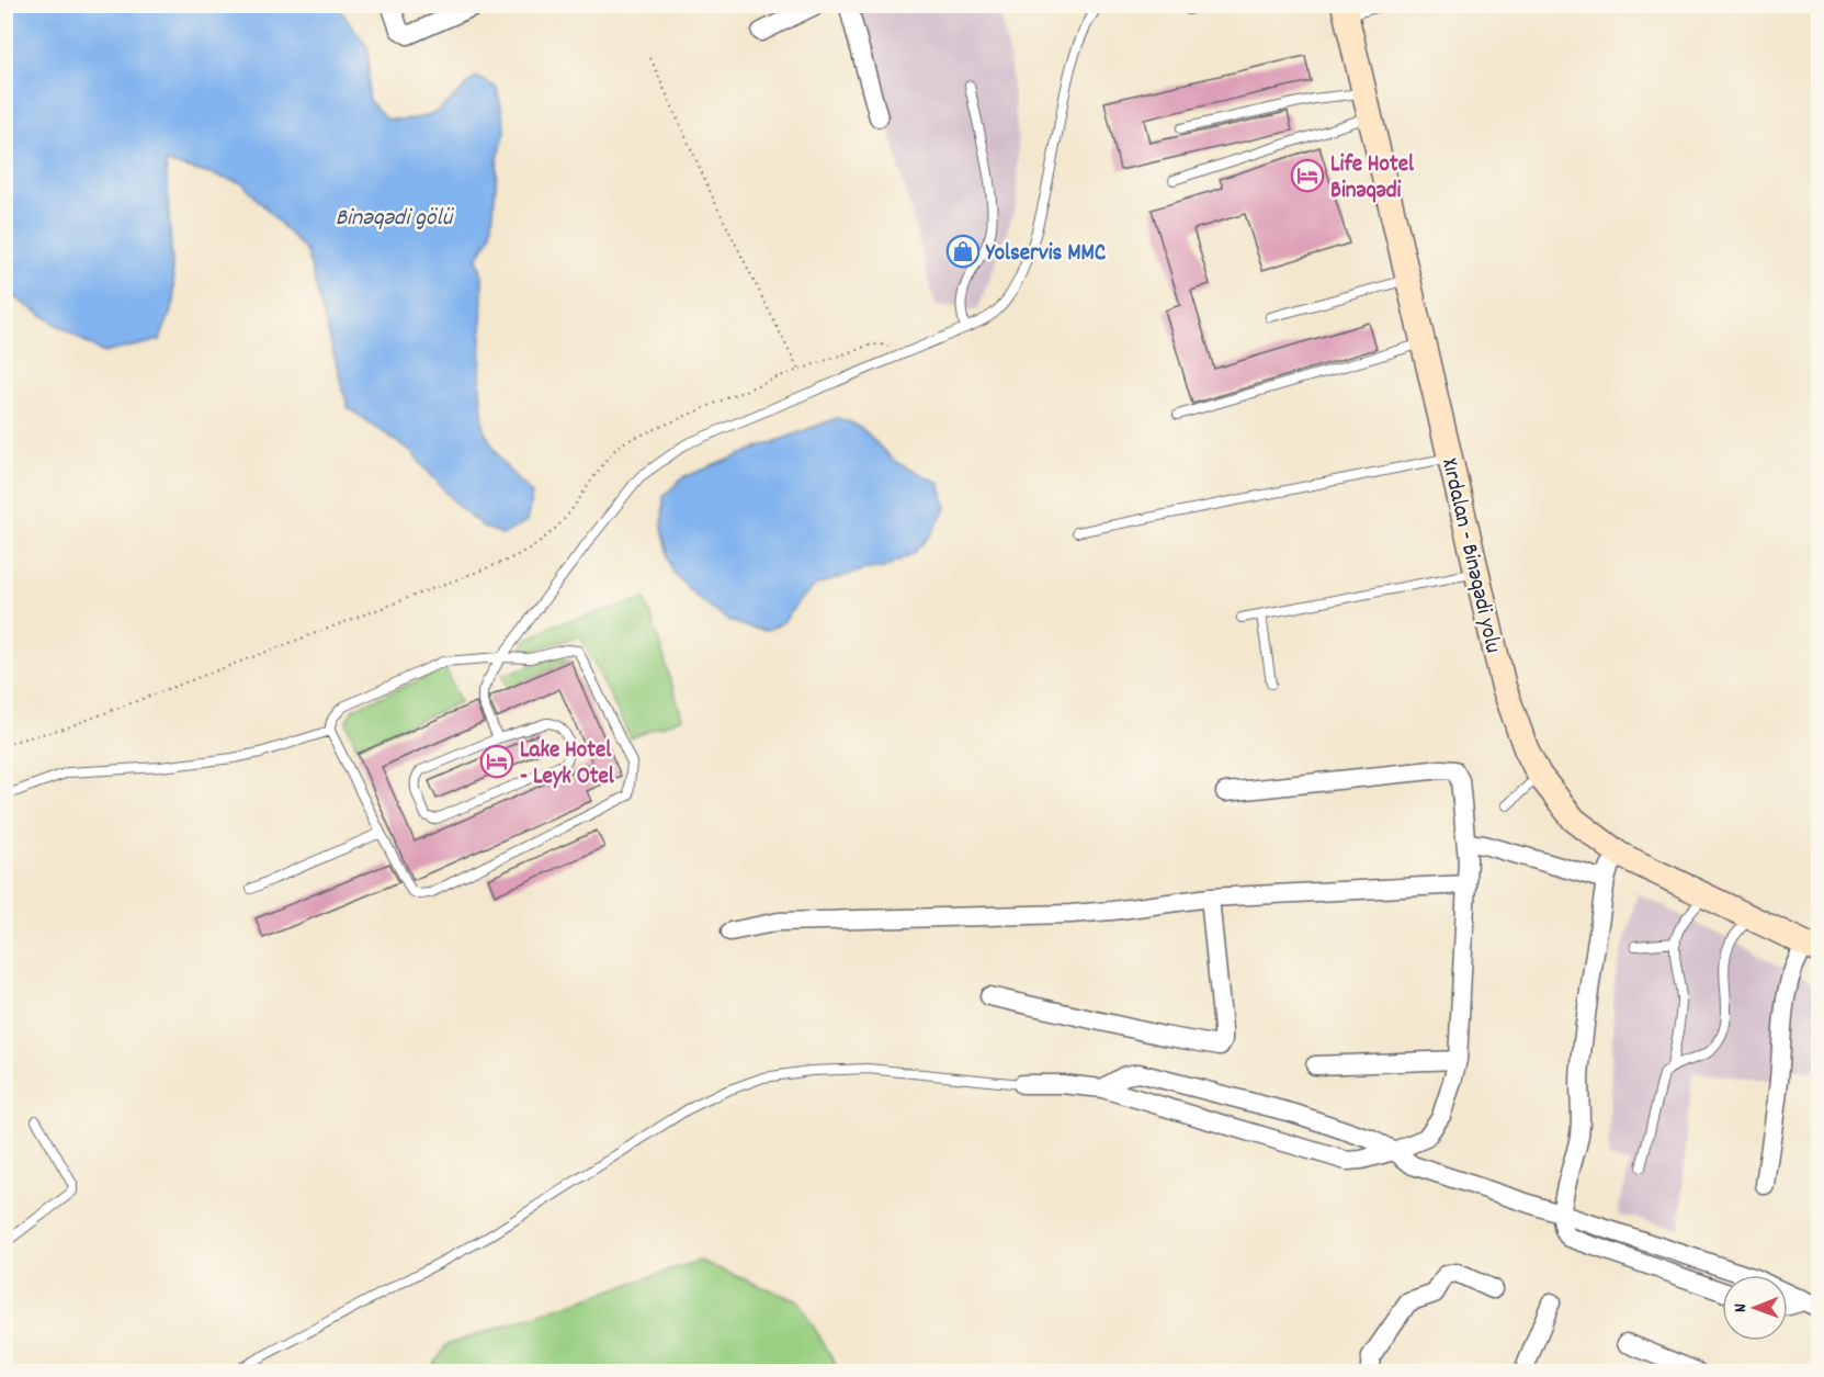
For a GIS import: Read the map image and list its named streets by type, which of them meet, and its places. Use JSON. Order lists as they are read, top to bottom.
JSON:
{
  "streets": {
    "main road": ["Xırdalan - Binəqədi yolu"]
  },
  "water": ["Binəqədi gölü"],
  "places": {
    "hotel": ["Life Hotel Binəqədi", "Lake Hotel - Leyk Otel"],
    "shop": ["Yolservis MMC"]
  },
  "north": "left"
}
